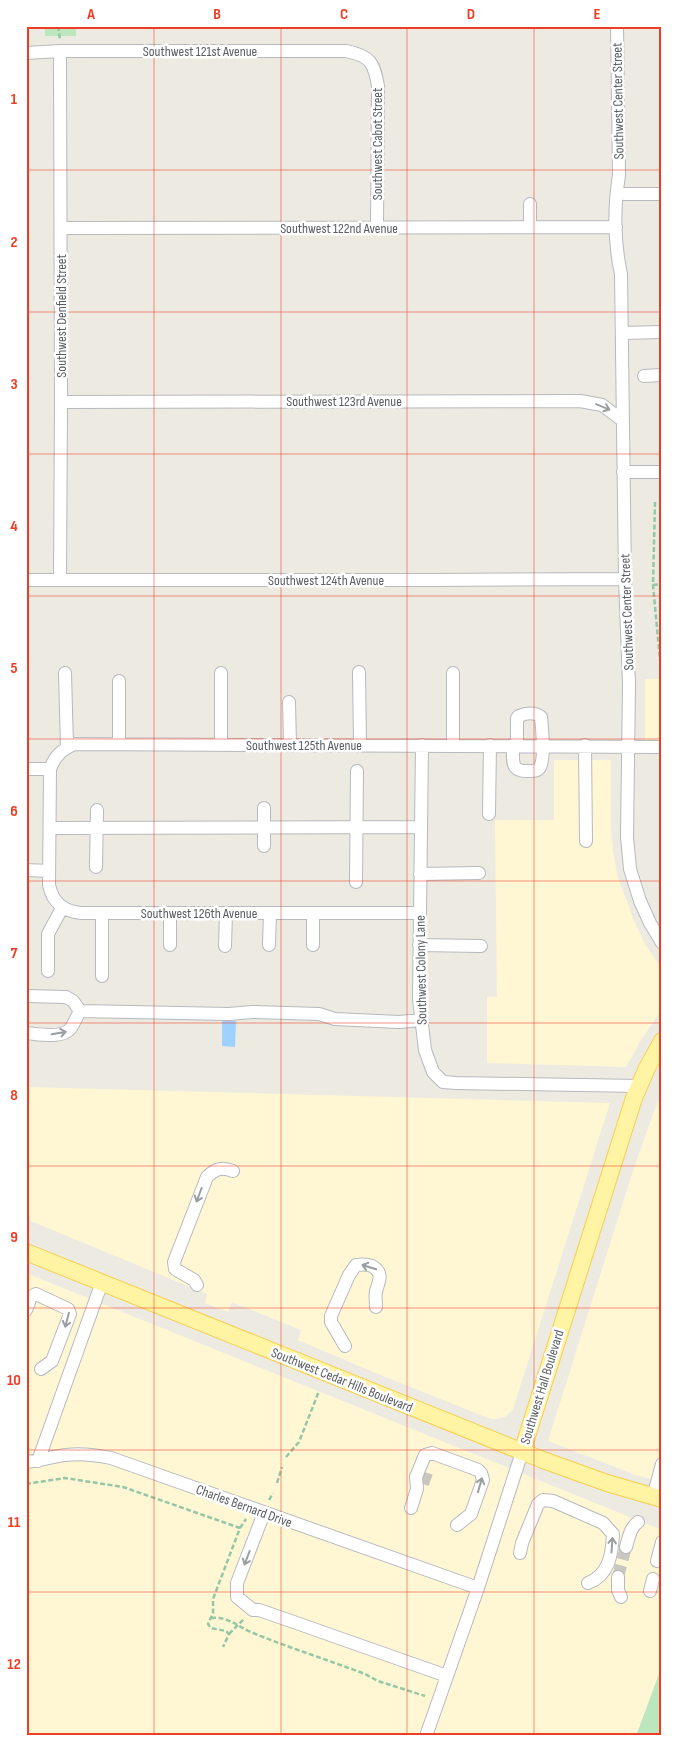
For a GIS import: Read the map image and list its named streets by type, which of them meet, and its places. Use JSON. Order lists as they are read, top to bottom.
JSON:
{
  "streets": {
    "main road": ["Southwest Cedar Hills Boulevard", "Southwest Hall Boulevard"],
    "street": [
      "Southwest 121st Avenue",
      "Southwest Center Street",
      "Southwest Cabot Street",
      "Southwest 122nd Avenue",
      "Southwest Denfield Street",
      "Southwest 123rd Avenue",
      "Southwest 124th Avenue",
      "Southwest 125th Avenue",
      "Southwest 126th Avenue",
      "Southwest Colony Lane",
      "Charles Bernard Drive"
    ]
  },
  "crossings": [
    ["Southwest 121st Avenue", "Southwest Cabot Street"],
    ["Southwest 121st Avenue", "Southwest Denfield Street"],
    ["Southwest Center Street", "Southwest 122nd Avenue"],
    ["Southwest Center Street", "Southwest 123rd Avenue"],
    ["Southwest Center Street", "Southwest 124th Avenue"],
    ["Southwest Center Street", "Southwest 125th Avenue"],
    ["Southwest Cabot Street", "Southwest 122nd Avenue"],
    ["Southwest 122nd Avenue", "Southwest Denfield Street"],
    ["Southwest Denfield Street", "Southwest 123rd Avenue"],
    ["Southwest Denfield Street", "Southwest 124th Avenue"],
    ["Southwest 125th Avenue", "Southwest Colony Lane"],
    ["Southwest 126th Avenue", "Southwest Colony Lane"],
    ["Southwest Colony Lane", "Southwest Hall Boulevard"],
    ["Southwest Cedar Hills Boulevard", "Southwest Hall Boulevard"],
    ["Southwest Hall Boulevard", "Charles Bernard Drive"]
  ],
  "one_way": ["Southwest 123rd Avenue"],
  "grid": {
    "columns": [
      "A",
      "B",
      "C",
      "D",
      "E"
    ],
    "rows": [
      "1",
      "2",
      "3",
      "4",
      "5",
      "6",
      "7",
      "8",
      "9",
      "10",
      "11",
      "12"
    ]
  }
}
